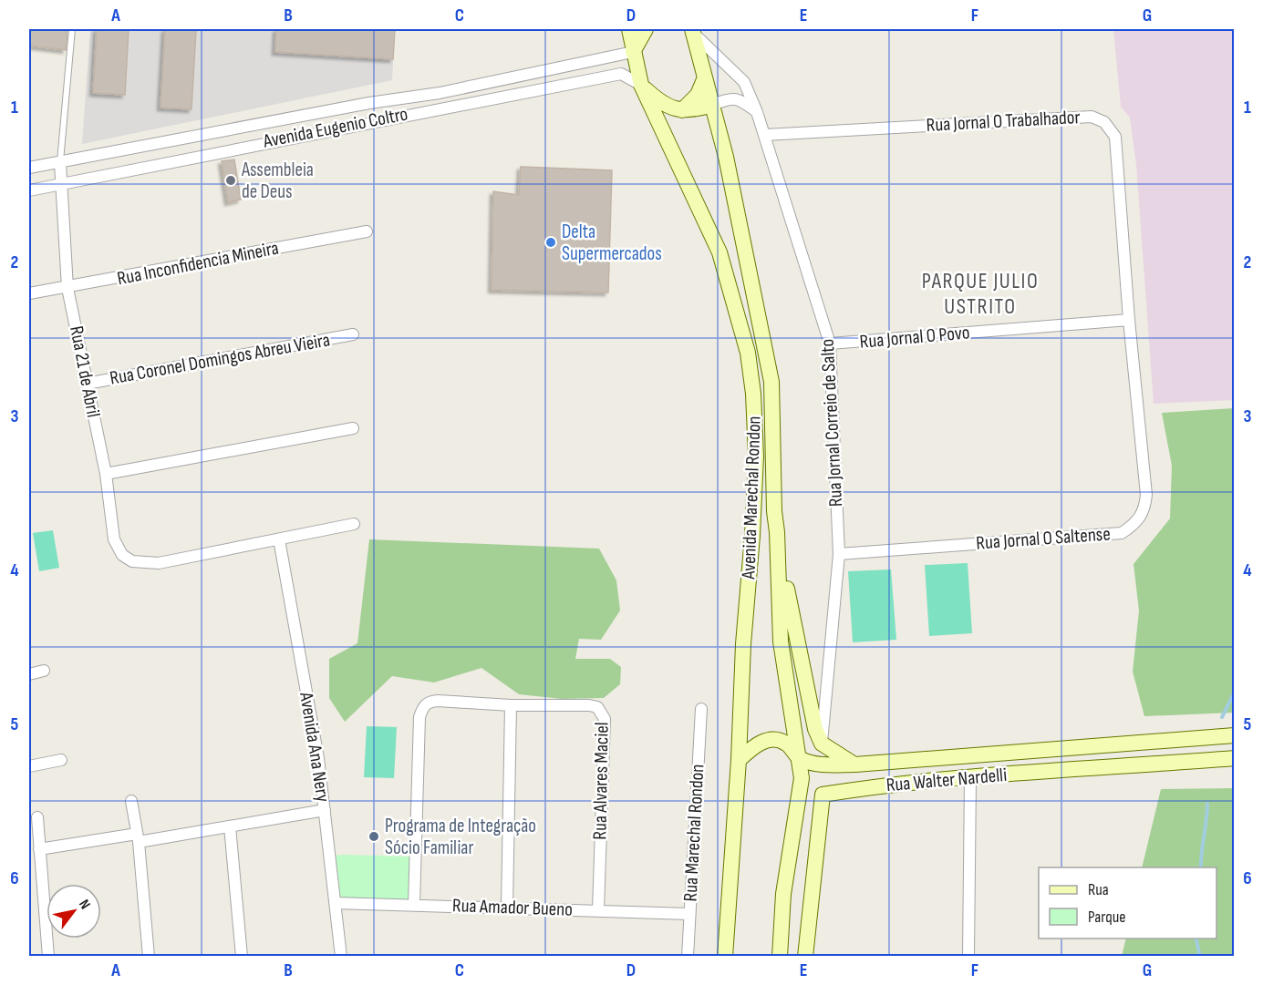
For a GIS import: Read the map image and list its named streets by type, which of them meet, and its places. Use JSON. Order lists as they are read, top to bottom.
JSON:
{
  "streets": {
    "main road": ["Avenida Marechal Rondon", "Rua Walter Nardelli"],
    "street": [
      "Rua Jornal O Trabalhador",
      "Avenida Eugenio Coltro",
      "Rua Inconfidencia Mineira",
      "Rua Jornal O Povo",
      "Rua Coronel Domingos Abreu Vieira",
      "Rua 21 de Abril",
      "Rua Jornal Correio de Salto",
      "Rua Jornal O Saltense",
      "Avenida Ana Nery",
      "Rua Alvares Maciel",
      "Rua Marechal Rondon",
      "Rua Amador Bueno"
    ]
  },
  "crossings": [
    ["Rua Jornal O Trabalhador", "Rua Jornal O Povo"],
    ["Rua Jornal O Trabalhador", "Rua Jornal Correio de Salto"],
    ["Rua Jornal O Trabalhador", "Rua Jornal O Saltense"],
    ["Avenida Eugenio Coltro", "Rua 21 de Abril"],
    ["Avenida Eugenio Coltro", "Avenida Marechal Rondon"],
    ["Rua Inconfidencia Mineira", "Rua 21 de Abril"],
    ["Rua Jornal O Povo", "Rua Jornal Correio de Salto"],
    ["Rua Jornal O Povo", "Rua Jornal O Saltense"],
    ["Rua Coronel Domingos Abreu Vieira", "Rua 21 de Abril"],
    ["Rua 21 de Abril", "Avenida Ana Nery"],
    ["Rua Jornal Correio de Salto", "Avenida Marechal Rondon"],
    ["Rua Jornal Correio de Salto", "Rua Jornal O Saltense"],
    ["Avenida Marechal Rondon", "Rua Walter Nardelli"],
    ["Avenida Ana Nery", "Rua Amador Bueno"],
    ["Rua Alvares Maciel", "Rua Amador Bueno"],
    ["Rua Marechal Rondon", "Rua Amador Bueno"]
  ],
  "districts": ["PARQUE JULIO USTRITO"],
  "places": ["Assembleia de Deus", "Delta Supermercados", "Programa de Integração Sócio Familiar"],
  "legend": ["Rua", "Parque"],
  "north": "top right",
  "grid": {
    "columns": [
      "A",
      "B",
      "C",
      "D",
      "E",
      "F",
      "G"
    ],
    "rows": [
      "1",
      "2",
      "3",
      "4",
      "5",
      "6"
    ]
  }
}
